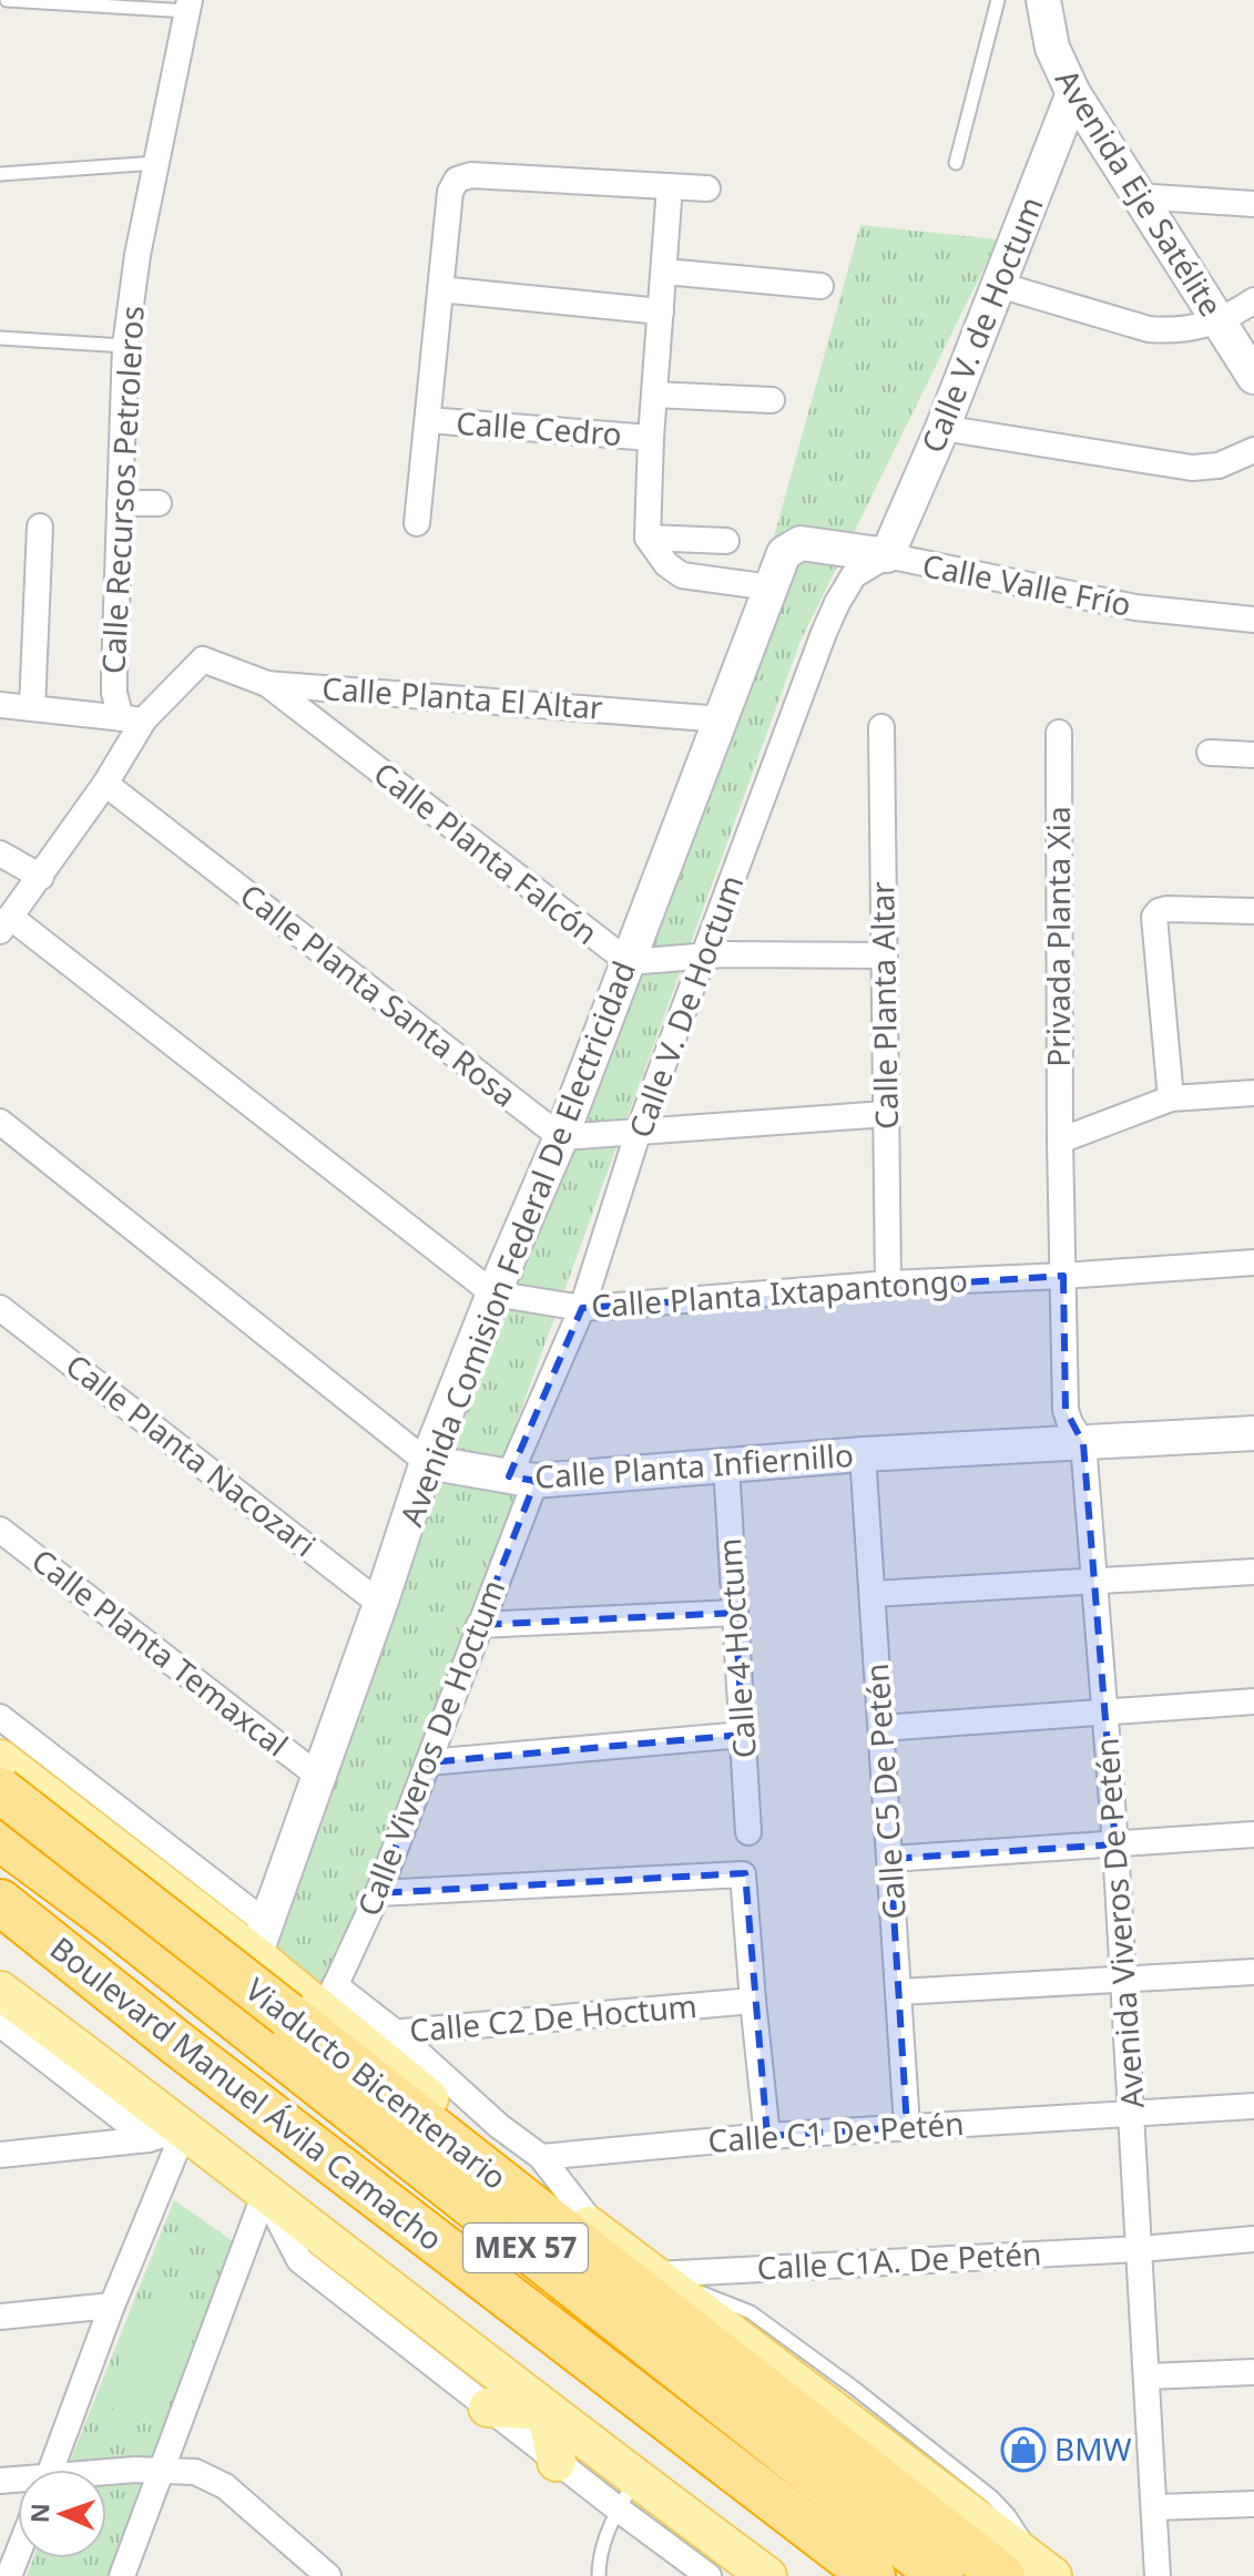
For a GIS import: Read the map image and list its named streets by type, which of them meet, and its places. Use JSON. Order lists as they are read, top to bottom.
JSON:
{
  "streets": {
    "highway": ["Viaducto Bicentenario", "Boulevard Manuel Ávila Camacho", "MEX 57"],
    "main road": [
      "Avenida Eje Satélite",
      "Calle V. de Hoctum",
      "Calle Valle Frío",
      "Avenida Comision Federal De Electricidad",
      "Calle Planta Infiernillo"
    ],
    "street": [
      "Calle Cedro",
      "Calle Recursos Petroleros",
      "Calle Planta El Altar",
      "Calle Planta Falcón",
      "Privada Planta Xia",
      "Calle Planta Santa Rosa",
      "Calle Planta Altar",
      "Calle V. De Hoctum",
      "Calle Planta Ixtapantongo",
      "Calle Planta Nacozari",
      "Calle 4 Hoctum",
      "Calle Planta Temaxcal",
      "Calle Viveros De Hoctum",
      "Calle C5 De Petén",
      "Avenida Viveros De Petén",
      "Calle C2 De Hoctum",
      "Calle C1 De Petén",
      "Calle C1A. De Petén"
    ]
  },
  "crossings": [
    ["Avenida Eje Satélite", "Calle V. de Hoctum"],
    ["Calle V. de Hoctum", "Calle Valle Frío"],
    ["Calle V. de Hoctum", "Calle V. De Hoctum"],
    ["Calle Recursos Petroleros", "Calle Planta El Altar"],
    ["Calle Valle Frío", "Calle V. De Hoctum"],
    ["Calle Valle Frío", "Avenida Comision Federal De Electricidad"],
    ["Calle Planta El Altar", "Calle Planta Falcón"],
    ["Calle Planta El Altar", "Avenida Comision Federal De Electricidad"],
    ["Calle Planta Falcón", "Calle Planta Altar"],
    ["Calle Planta Falcón", "Calle V. De Hoctum"],
    ["Calle Planta Falcón", "Avenida Comision Federal De Electricidad"],
    ["Privada Planta Xia", "Calle Planta Ixtapantongo"],
    ["Privada Planta Xia", "Avenida Viveros De Petén"],
    ["Calle Planta Santa Rosa", "Avenida Comision Federal De Electricidad"],
    ["Calle Planta Altar", "Calle Planta Ixtapantongo"],
    ["Calle V. De Hoctum", "Calle Planta Ixtapantongo"],
    ["Calle V. De Hoctum", "Calle Planta Infiernillo"],
    ["Calle V. De Hoctum", "Calle Viveros De Hoctum"],
    ["Avenida Comision Federal De Electricidad", "Calle Planta Ixtapantongo"],
    ["Avenida Comision Federal De Electricidad", "Calle Planta Nacozari"],
    ["Avenida Comision Federal De Electricidad", "Calle Planta Infiernillo"],
    ["Avenida Comision Federal De Electricidad", "Calle Planta Temaxcal"],
    ["Calle Planta Ixtapantongo", "Avenida Viveros De Petén"],
    ["Calle Planta Infiernillo", "Calle 4 Hoctum"],
    ["Calle Planta Infiernillo", "Calle Viveros De Hoctum"],
    ["Calle Planta Infiernillo", "Calle C5 De Petén"],
    ["Calle Planta Infiernillo", "Avenida Viveros De Petén"],
    ["Calle C5 De Petén", "Calle C1 De Petén"],
    ["Avenida Viveros De Petén", "Calle C1 De Petén"],
    ["Avenida Viveros De Petén", "Calle C1A. De Petén"]
  ],
  "places": {
    "shop": ["BMW"]
  },
  "north": "left"
}
